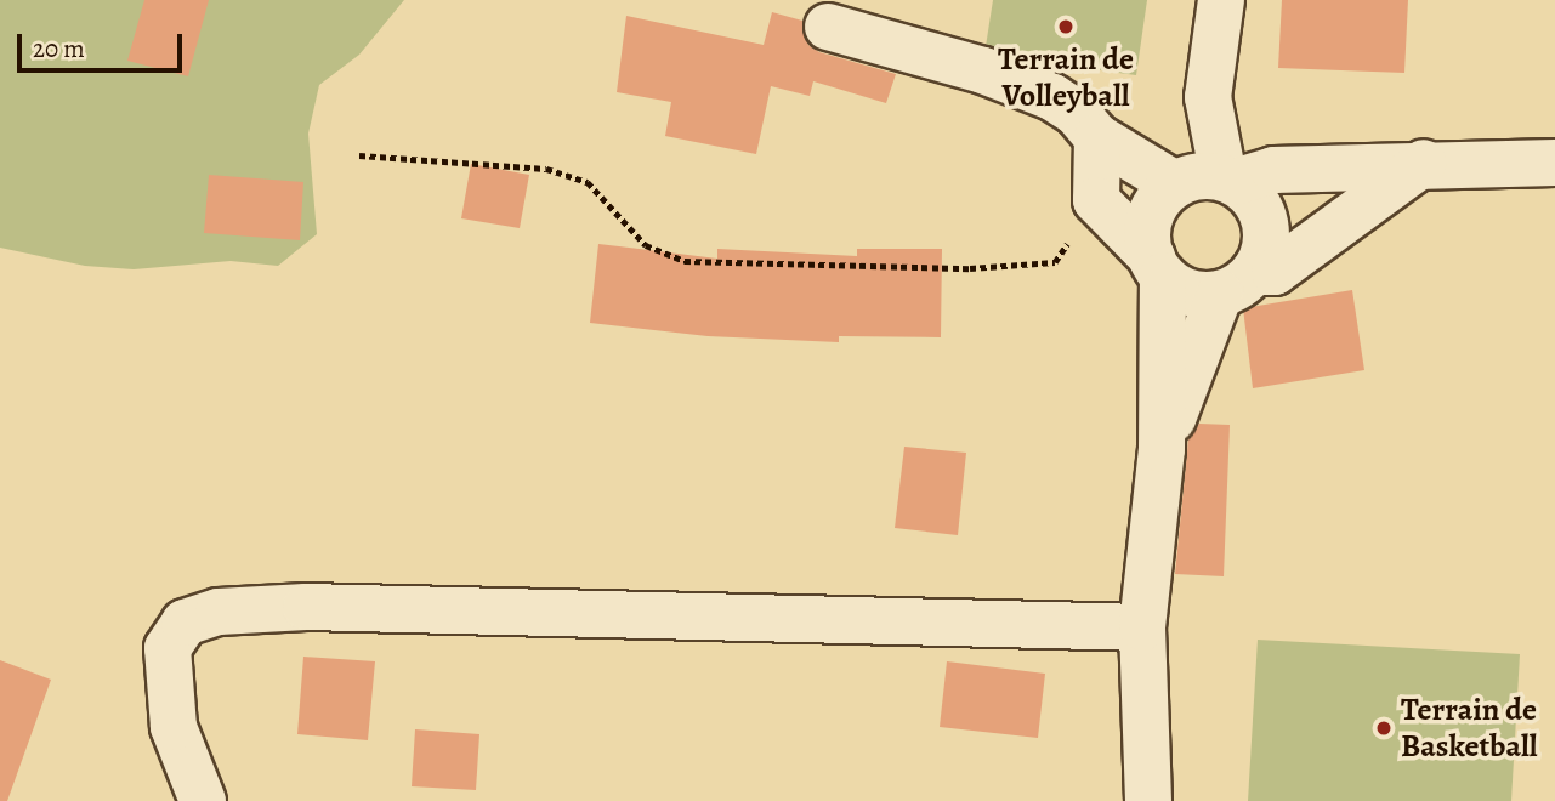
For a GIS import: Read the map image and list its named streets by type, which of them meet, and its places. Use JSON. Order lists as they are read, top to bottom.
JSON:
{
  "places": ["Terrain de Volleyball", "Terrain de Basketball"],
  "scale_bar": "20 m"
}
